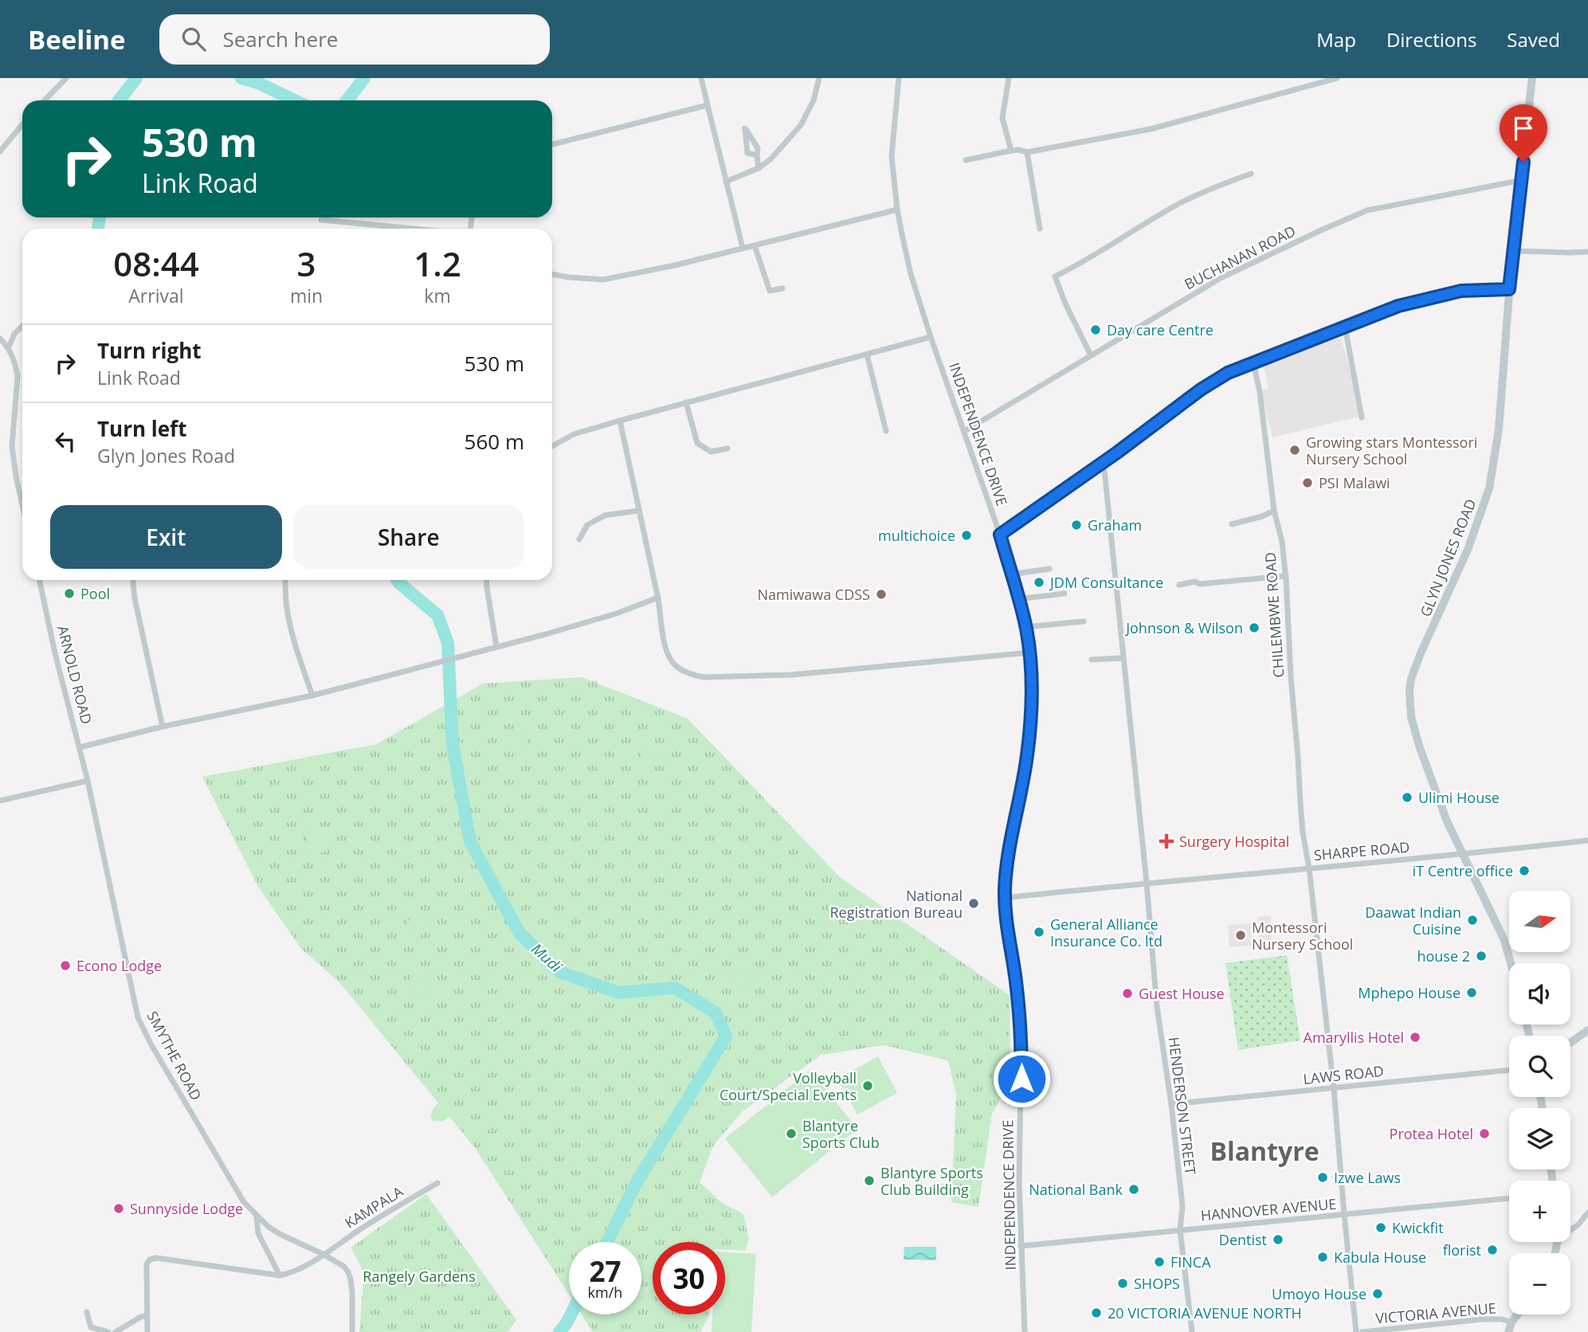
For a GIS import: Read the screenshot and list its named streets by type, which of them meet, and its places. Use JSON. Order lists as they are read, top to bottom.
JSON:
{
  "streets": {
    "street": [
      "BUCHANAN ROAD",
      "INDEPENDENCE DRIVE",
      "GLYN JONES ROAD",
      "CHILEMBWE ROAD",
      "ARNOLD ROAD",
      "SHARPE ROAD",
      "SMYTHE ROAD",
      "LAWS ROAD",
      "HENDERSON STREET",
      "KAMPALA",
      "HANNOVER AVENUE",
      "VICTORIA AVENUE"
    ]
  },
  "crossings": [
    ["BUCHANAN ROAD", "INDEPENDENCE DRIVE"],
    ["BUCHANAN ROAD", "GLYN JONES ROAD"],
    ["INDEPENDENCE DRIVE", "SHARPE ROAD"],
    ["INDEPENDENCE DRIVE", "HANNOVER AVENUE"],
    ["GLYN JONES ROAD", "SHARPE ROAD"],
    ["CHILEMBWE ROAD", "SHARPE ROAD"],
    ["CHILEMBWE ROAD", "LAWS ROAD"],
    ["CHILEMBWE ROAD", "HANNOVER AVENUE"],
    ["ARNOLD ROAD", "SMYTHE ROAD"],
    ["SHARPE ROAD", "HENDERSON STREET"],
    ["SMYTHE ROAD", "KAMPALA"],
    ["LAWS ROAD", "HENDERSON STREET"],
    ["HENDERSON STREET", "HANNOVER AVENUE"]
  ],
  "districts": ["Blantyre"],
  "water": ["Mudi"],
  "parks": ["Rangely Gardens"],
  "places": {
    "other": [
      "Day care Centre",
      "Growing stars Montessori Nursery School",
      "PSI Malawi",
      "Graham",
      "multichoice",
      "JDM Consultance",
      "Pool",
      "Namiwawa CDSS",
      "Johnson & Wilson",
      "Ulimi House",
      "iT Centre office",
      "National Registration Bureau",
      "Daawat Indian Cuisine",
      "General Alliance Insurance Co. ltd",
      "Montessori Nursery School",
      "house 2",
      "Econo Lodge",
      "Mphepo House",
      "Guest House",
      "Amaryllis Hotel",
      "Volleyball Court/Special Events",
      "Blantyre Sports Club",
      "Protea Hotel",
      "Izwe Laws",
      "Blantyre Sports Club Building",
      "National Bank",
      "Sunnyside Lodge",
      "Kwickfit",
      "Dentist",
      "florist",
      "Kabula House",
      "FINCA",
      "SHOPS",
      "Umoyo House",
      "20 VICTORIA AVENUE NORTH"
    ],
    "health": ["Surgery Hospital"]
  },
  "north": "right",
  "page": {
    "header": "Beeline",
    "search": "Search here",
    "nav": ["Map", "Directions", "Saved"],
    "turn": ["530 m", "Link Road"],
    "eta": [
      "08:44",
      "Arrival",
      "3",
      "min",
      "1.2",
      "km"
    ],
    "list": [
      {
        "name": "Turn right",
        "note": "Link Road",
        "value": "530 m"
      },
      {
        "name": "Turn left",
        "note": "Glyn Jones Road",
        "value": "560 m"
      }
    ],
    "buttons": ["Exit", "Share"],
    "map_buttons": ["+", "−"],
    "speed": "27 km/h",
    "limit": "30"
  }
}
